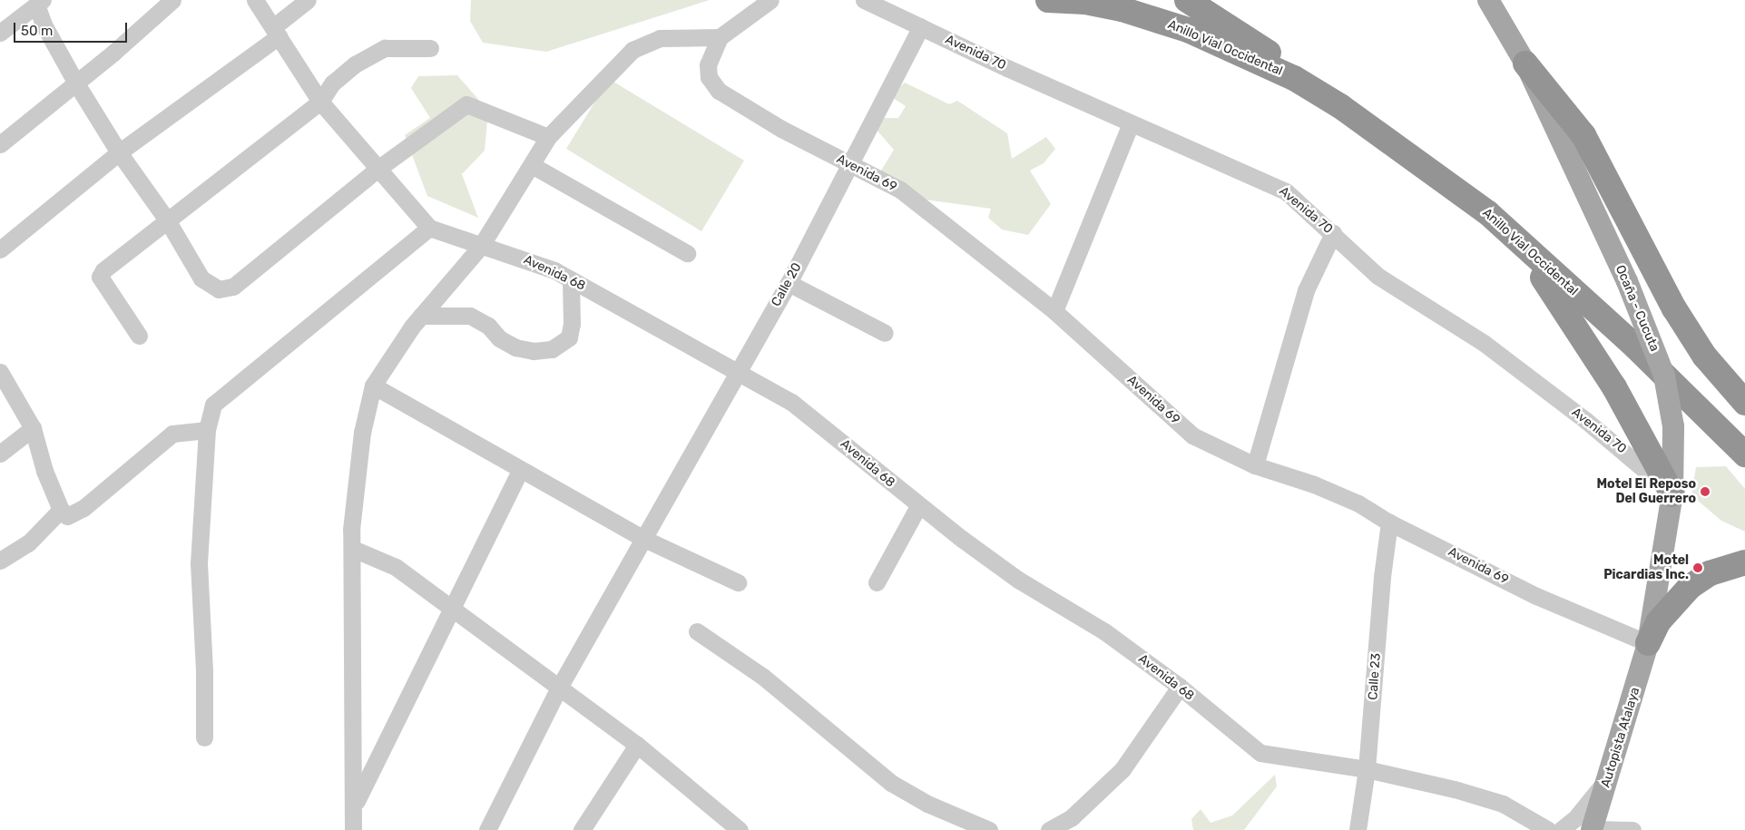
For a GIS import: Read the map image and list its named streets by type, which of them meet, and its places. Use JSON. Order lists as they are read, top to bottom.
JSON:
{
  "streets": {
    "highway": ["Anillo Vial Occidental"],
    "main road": ["Ocaña - Cucuta", "Autopista Atalaya"],
    "street": [
      "Avenida 70",
      "Avenida 69",
      "Avenida 68",
      "Calle 20",
      "Calle 23"
    ]
  },
  "crossings": [
    ["Avenida 70", "Calle 20"],
    ["Avenida 70", "Ocaña - Cucuta"],
    ["Avenida 69", "Calle 20"],
    ["Avenida 69", "Ocaña - Cucuta"],
    ["Avenida 69", "Calle 23"],
    ["Avenida 69", "Autopista Atalaya"],
    ["Avenida 68", "Calle 20"],
    ["Avenida 68", "Calle 23"],
    ["Ocaña - Cucuta", "Autopista Atalaya"]
  ],
  "places": ["Motel El Reposo Del Guerrero", "Motel Picardias Inc."],
  "scale_bar": "50 m"
}
